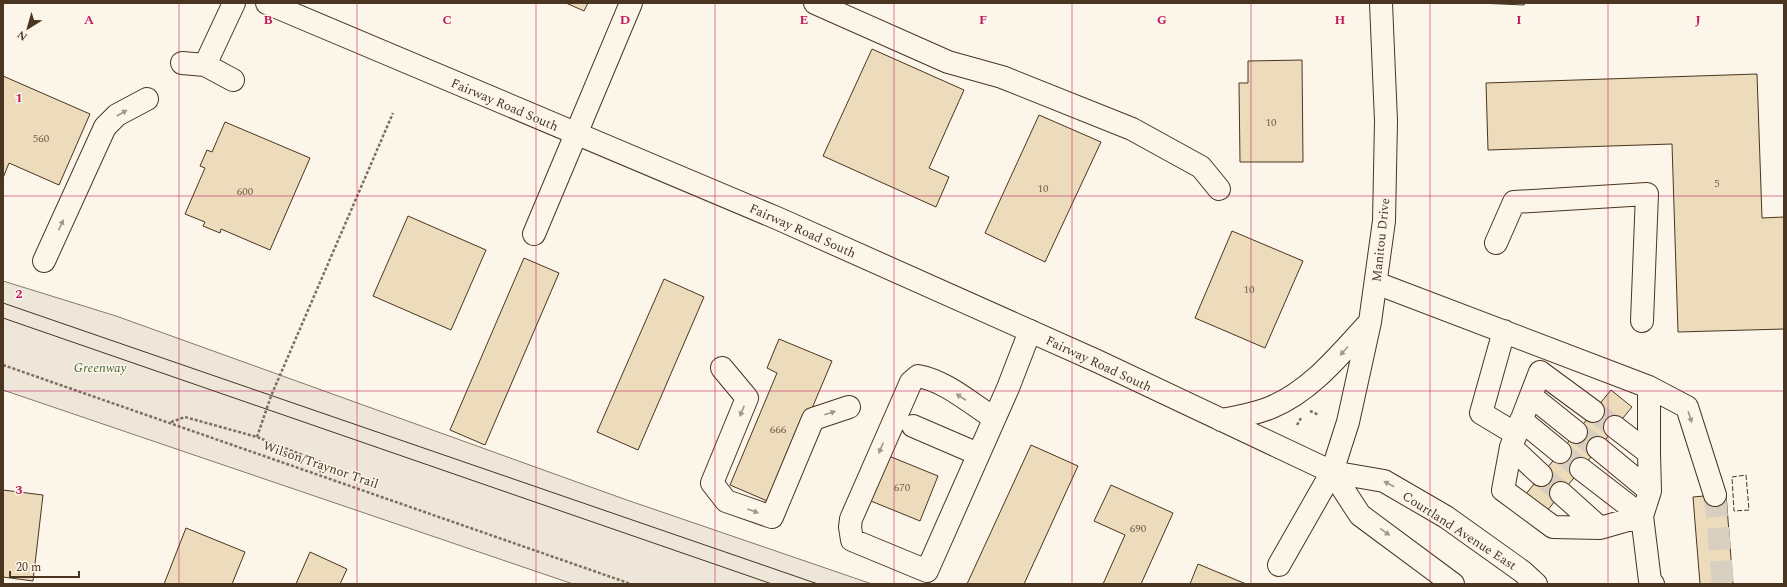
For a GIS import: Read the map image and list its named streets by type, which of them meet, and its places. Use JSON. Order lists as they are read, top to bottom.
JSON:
{
  "streets": {
    "main road": ["Fairway Road South", "Manitou Drive", "Courtland Avenue East"],
    "path": ["Wilson/Traynor Trail"]
  },
  "crossings": [
    ["Fairway Road South", "Manitou Drive"],
    ["Fairway Road South", "Courtland Avenue East"],
    ["Manitou Drive", "Courtland Avenue East"]
  ],
  "parks": ["Greenway"],
  "house_numbers": [
    "10",
    "560",
    "5",
    "10",
    "600",
    "10",
    "666",
    "670",
    "690"
  ],
  "scale_bar": "20 m",
  "north": "bottom left",
  "grid": {
    "columns": [
      "A",
      "B",
      "C",
      "D",
      "E",
      "F",
      "G",
      "H",
      "I",
      "J"
    ],
    "rows": ["1", "2", "3"]
  }
}
